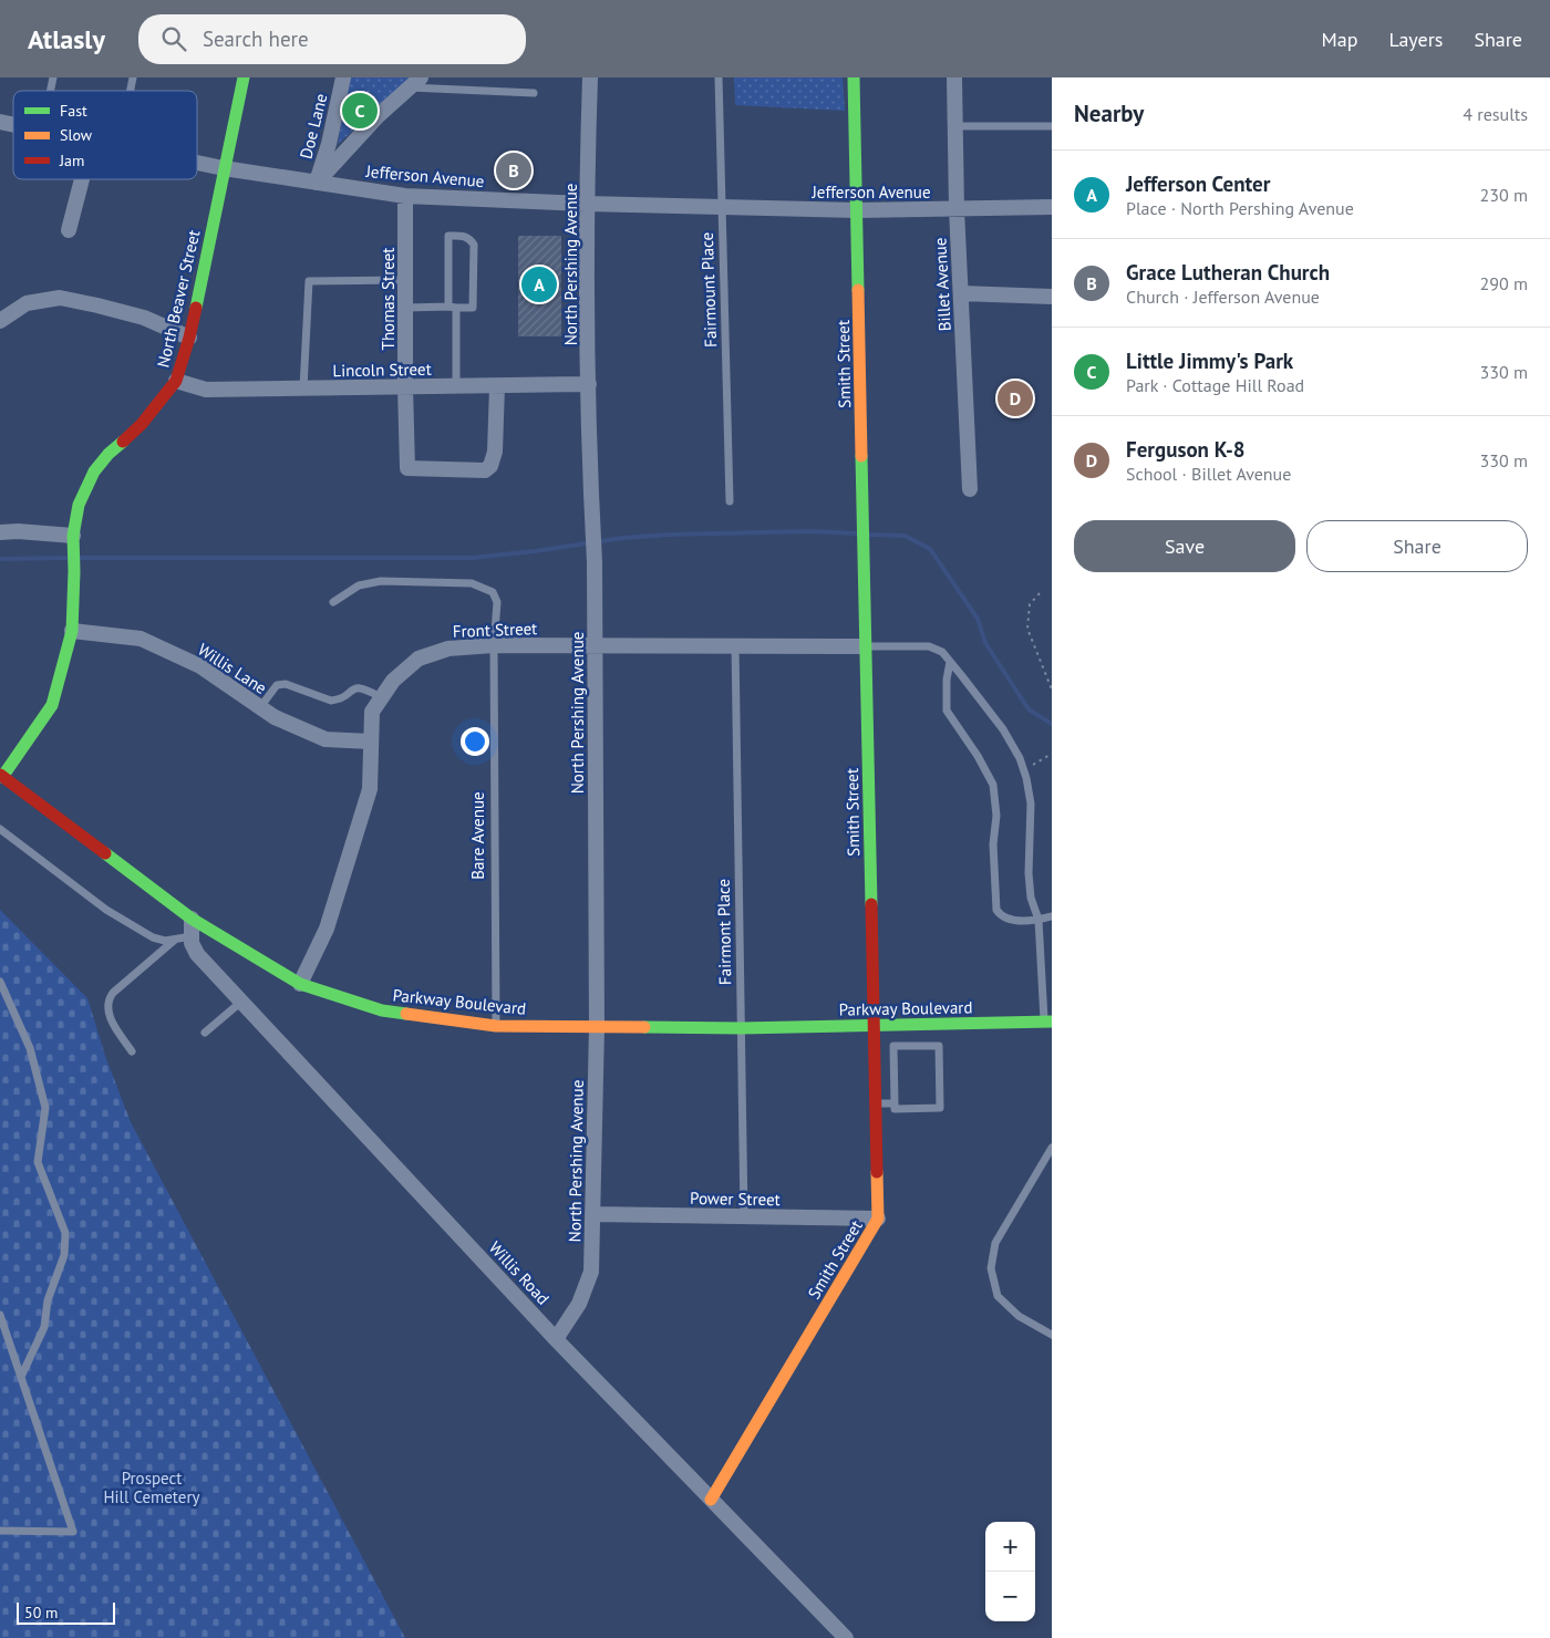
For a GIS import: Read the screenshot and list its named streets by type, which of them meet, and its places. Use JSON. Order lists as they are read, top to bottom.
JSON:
{
  "streets": {
    "street": [
      "Doe Lane",
      "Jefferson Avenue",
      "North Pershing Avenue",
      "Billet Avenue",
      "North Beaver Street",
      "Thomas Street",
      "Smith Street",
      "Lincoln Street",
      "Front Street",
      "Willis Lane",
      "Parkway Boulevard",
      "Power Street",
      "Willis Road"
    ],
    "lane": ["Fairmount Place", "Bare Avenue", "Fairmont Place"]
  },
  "crossings": [
    ["Doe Lane", "Jefferson Avenue"],
    ["Jefferson Avenue", "North Pershing Avenue"],
    ["Jefferson Avenue", "Billet Avenue"],
    ["Jefferson Avenue", "Fairmount Place"],
    ["Jefferson Avenue", "North Beaver Street"],
    ["Jefferson Avenue", "Thomas Street"],
    ["Jefferson Avenue", "Smith Street"],
    ["North Pershing Avenue", "Lincoln Street"],
    ["North Pershing Avenue", "Front Street"],
    ["North Pershing Avenue", "Parkway Boulevard"],
    ["North Pershing Avenue", "Power Street"],
    ["North Pershing Avenue", "Willis Road"],
    ["North Beaver Street", "Lincoln Street"],
    ["North Beaver Street", "Willis Lane"],
    ["North Beaver Street", "Parkway Boulevard"],
    ["Thomas Street", "Lincoln Street"],
    ["Smith Street", "Front Street"],
    ["Smith Street", "Parkway Boulevard"],
    ["Smith Street", "Power Street"],
    ["Smith Street", "Willis Road"],
    ["Front Street", "Willis Lane"],
    ["Front Street", "Bare Avenue"],
    ["Front Street", "Fairmont Place"],
    ["Front Street", "Parkway Boulevard"],
    ["Bare Avenue", "Parkway Boulevard"],
    ["Fairmont Place", "Parkway Boulevard"],
    ["Fairmont Place", "Power Street"],
    ["Parkway Boulevard", "Willis Road"]
  ],
  "parks": ["Prospect Hill Cemetery"],
  "legend": ["Fast", "Slow", "Jam"],
  "scale_bar": "50 m",
  "page": {
    "header": "Atlasly",
    "search": "Search here",
    "nav": ["Map", "Layers", "Share"],
    "heading": ["Nearby", "4 results"],
    "pins": [
      "C",
      "B",
      "A",
      "D"
    ],
    "list": [
      {
        "mark": "A",
        "name": "Jefferson Center",
        "note": "Place · North Pershing Avenue",
        "value": "230 m"
      },
      {
        "mark": "B",
        "name": "Grace Lutheran Church",
        "note": "Church · Jefferson Avenue",
        "value": "290 m"
      },
      {
        "mark": "C",
        "name": "Little Jimmy's Park",
        "note": "Park · Cottage Hill Road",
        "value": "330 m"
      },
      {
        "mark": "D",
        "name": "Ferguson K-8",
        "note": "School · Billet Avenue",
        "value": "330 m"
      }
    ],
    "buttons": ["Save", "Share"],
    "map_buttons": ["+", "−"],
    "scale": "50 m"
  }
}
